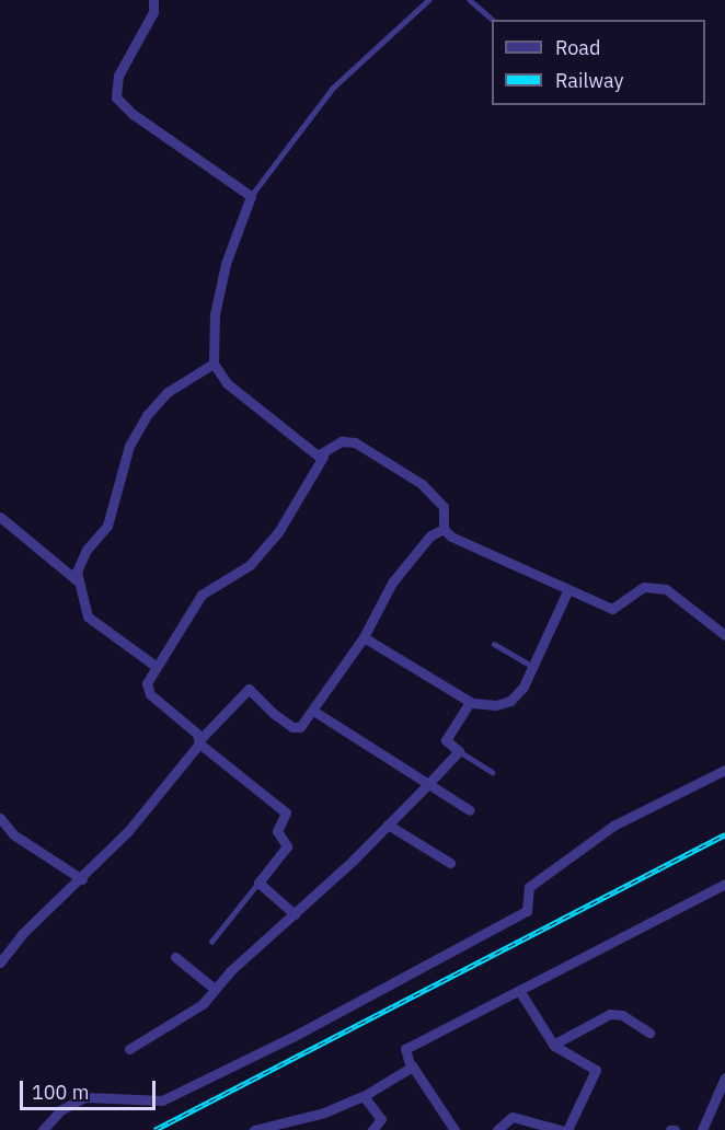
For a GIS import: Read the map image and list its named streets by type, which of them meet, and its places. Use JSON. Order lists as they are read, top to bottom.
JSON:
{
  "legend": ["Road", "Railway"],
  "scale_bar": "100 m"
}
